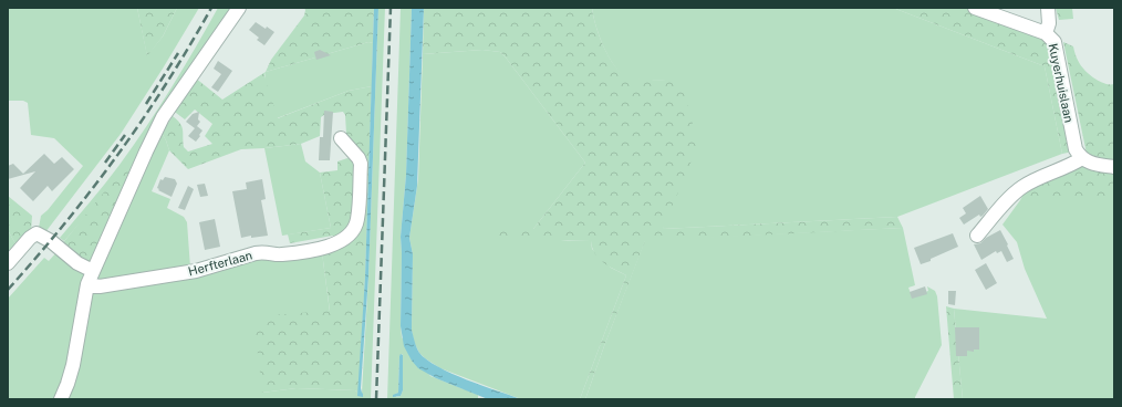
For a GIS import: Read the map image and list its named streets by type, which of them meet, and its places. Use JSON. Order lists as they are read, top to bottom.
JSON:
{
  "streets": {
    "street": ["Kuyerhuislaan", "Herfterlaan"]
  }
}
